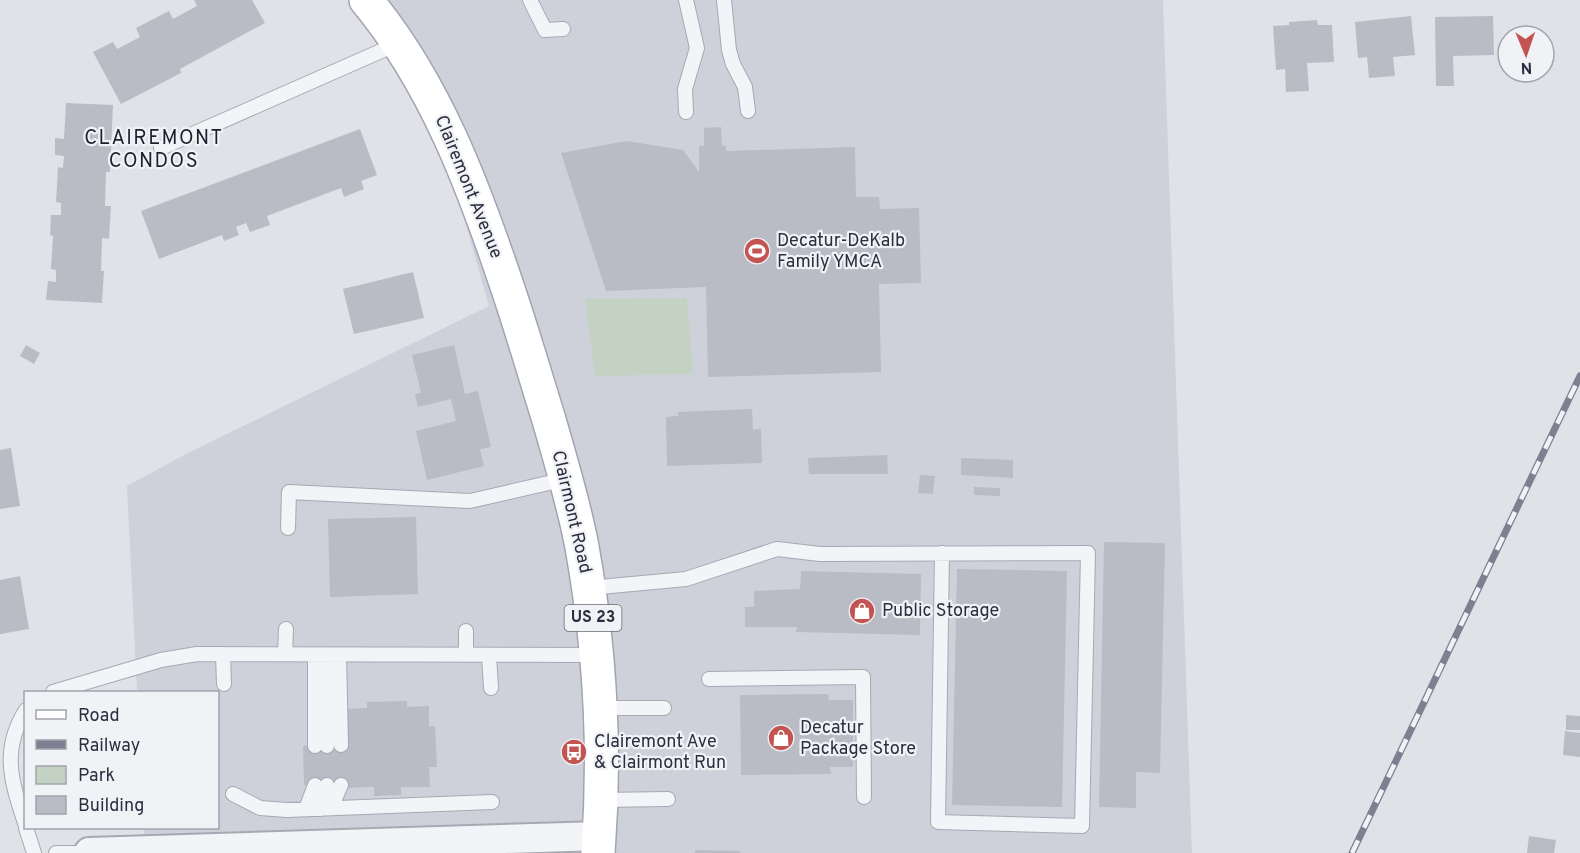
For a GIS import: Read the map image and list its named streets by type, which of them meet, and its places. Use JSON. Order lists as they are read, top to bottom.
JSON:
{
  "streets": {
    "main road": ["Clairemont Avenue", "Clairmont Road", "US 23"]
  },
  "crossings": [
    ["Clairemont Avenue", "Clairmont Road"]
  ],
  "districts": ["CLAIREMONT CONDOS"],
  "places": {
    "sports": ["Decatur-DeKalb Family YMCA"],
    "shop": ["Public Storage", "Decatur Package Store"],
    "bus stop": ["Clairemont Ave & Clairmont Run"]
  },
  "legend": [
    "Road",
    "Railway",
    "Park",
    "Building"
  ],
  "north": "bottom"
}
